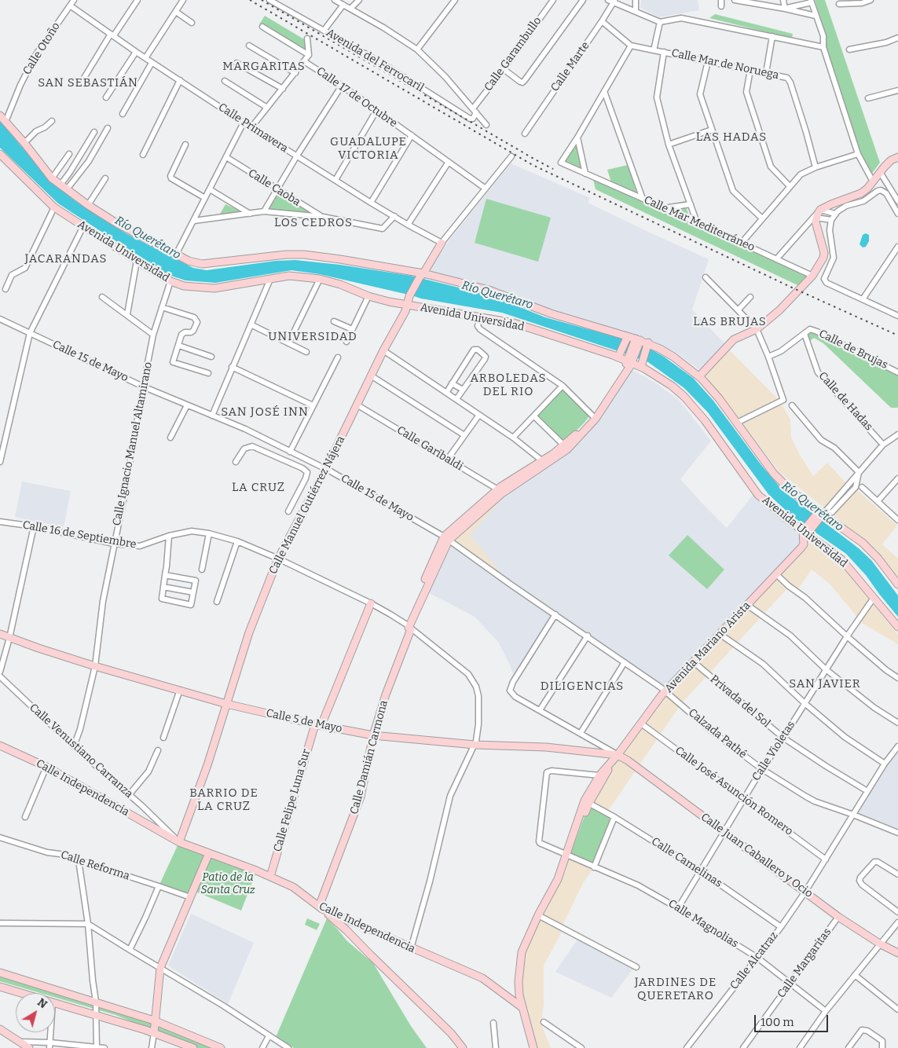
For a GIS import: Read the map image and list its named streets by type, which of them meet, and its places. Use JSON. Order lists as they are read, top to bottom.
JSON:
{
  "streets": {
    "street": [
      "Calle Otoño",
      "Calle Garambullo",
      "Avenida del Ferrocaril",
      "Calle Mar de Noruega",
      "Calle Marte",
      "Calle 17 de Octubre",
      "Calle Primavera",
      "Calle Caoba",
      "Calle Mar Mediterráneo",
      "Avenida Universidad",
      "Calle de Brujas",
      "Calle 15 de Mayo",
      "Calle de Hadas",
      "Calle Ignacio Manuel Altamirano",
      "Calle Garibaldi",
      "Calle Manuel Gutiérrez Nájera",
      "Calle 16 de Septiembre",
      "Avenida Mariano Arista",
      "Privada del Sol",
      "Calle 5 de Mayo",
      "Calzada Pathé",
      "Calle Venustiano Carranza",
      "Calle Violetas",
      "Calle Damián Carmona",
      "Calle Independencia",
      "Calle José Asunción Romero",
      "Calle Felipe Luna Sur",
      "Calle Juan Caballero y Ocio",
      "Calle Camelinas",
      "Calle Reforma",
      "Calle Magnolias",
      "Calle Alcatraz",
      "Calle Margaritas"
    ]
  },
  "crossings": [
    ["Calle Otoño", "Calle Primavera"],
    ["Calle Otoño", "Avenida Universidad"],
    ["Calle Garambullo", "Avenida del Ferrocaril"],
    ["Calle Mar de Noruega", "Calle Marte"],
    ["Calle Mar de Noruega", "Calle Mar Mediterráneo"],
    ["Avenida Universidad", "Calle Ignacio Manuel Altamirano"],
    ["Avenida Universidad", "Calle Manuel Gutiérrez Nájera"],
    ["Avenida Universidad", "Avenida Mariano Arista"],
    ["Avenida Universidad", "Calle Violetas"],
    ["Avenida Universidad", "Calle Damián Carmona"],
    ["Calle de Brujas", "Calle de Hadas"],
    ["Calle 15 de Mayo", "Calle Ignacio Manuel Altamirano"],
    ["Calle 15 de Mayo", "Calle Manuel Gutiérrez Nájera"],
    ["Calle 15 de Mayo", "Avenida Mariano Arista"],
    ["Calle 15 de Mayo", "Calzada Pathé"],
    ["Calle 15 de Mayo", "Calle Damián Carmona"],
    ["Calle Ignacio Manuel Altamirano", "Calle 16 de Septiembre"],
    ["Calle Ignacio Manuel Altamirano", "Calle 5 de Mayo"],
    ["Calle Ignacio Manuel Altamirano", "Calle Venustiano Carranza"],
    ["Calle Garibaldi", "Calle Manuel Gutiérrez Nájera"],
    ["Calle Garibaldi", "Calle Damián Carmona"],
    ["Calle Manuel Gutiérrez Nájera", "Calle 16 de Septiembre"],
    ["Calle Manuel Gutiérrez Nájera", "Calle 5 de Mayo"],
    ["Calle Manuel Gutiérrez Nájera", "Calle Venustiano Carranza"],
    ["Calle Manuel Gutiérrez Nájera", "Calle Independencia"],
    ["Calle 16 de Septiembre", "Calle 5 de Mayo"],
    ["Calle 16 de Septiembre", "Calle Damián Carmona"],
    ["Calle 16 de Septiembre", "Calle Independencia"],
    ["Calle 16 de Septiembre", "Calle Felipe Luna Sur"],
    ["Avenida Mariano Arista", "Privada del Sol"],
    ["Avenida Mariano Arista", "Calle 5 de Mayo"],
    ["Avenida Mariano Arista", "Calzada Pathé"],
    ["Avenida Mariano Arista", "Calle José Asunción Romero"],
    ["Avenida Mariano Arista", "Calle Juan Caballero y Ocio"],
    ["Privada del Sol", "Calle Violetas"],
    ["Privada del Sol", "Calle Alcatraz"],
    ["Calle 5 de Mayo", "Calle Damián Carmona"],
    ["Calle 5 de Mayo", "Calle Felipe Luna Sur"],
    ["Calle 5 de Mayo", "Calle Juan Caballero y Ocio"],
    ["Calzada Pathé", "Calle Violetas"],
    ["Calzada Pathé", "Calle Alcatraz"],
    ["Calle Venustiano Carranza", "Calle Independencia"],
    ["Calle Violetas", "Calle José Asunción Romero"],
    ["Calle Violetas", "Calle Juan Caballero y Ocio"],
    ["Calle Violetas", "Calle Camelinas"],
    ["Calle Violetas", "Calle Magnolias"],
    ["Calle Damián Carmona", "Calle Independencia"],
    ["Calle Independencia", "Calle Felipe Luna Sur"],
    ["Calle José Asunción Romero", "Calle Alcatraz"],
    ["Calle Juan Caballero y Ocio", "Calle Alcatraz"],
    ["Calle Juan Caballero y Ocio", "Calle Margaritas"],
    ["Calle Camelinas", "Calle Alcatraz"],
    ["Calle Magnolias", "Calle Alcatraz"],
    ["Calle Magnolias", "Calle Margaritas"]
  ],
  "districts": [
    "MARGARITAS",
    "SAN SEBASTIÁN",
    "LAS HADAS",
    "GUADALUPE VICTORIA",
    "LOS CEDROS",
    "JACARANDAS",
    "LAS BRUJAS",
    "UNIVERSIDAD",
    "ARBOLEDAS DEL RIO",
    "SAN JOSÉ INN",
    "LA CRUZ",
    "SAN JAVIER",
    "DILIGENCIAS",
    "BARRIO DE LA CRUZ",
    "JARDINES DE QUERETARO"
  ],
  "water": ["Río Querétaro"],
  "parks": ["Patio de la Santa Cruz"],
  "scale_bar": "100 m",
  "north": "top right"
}
